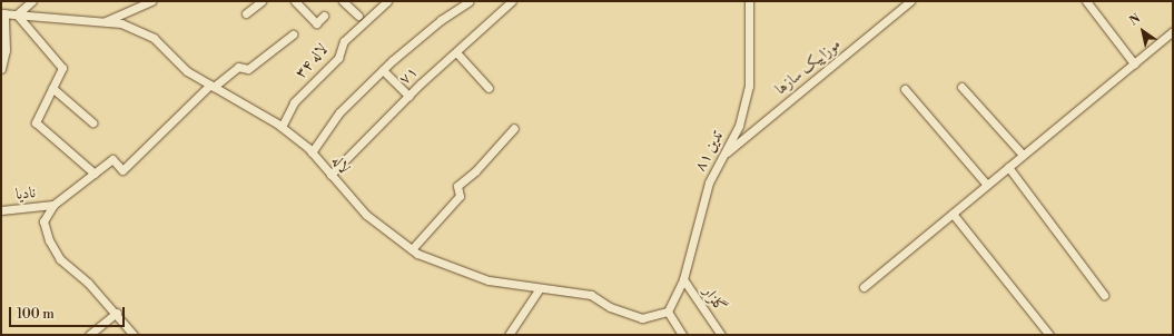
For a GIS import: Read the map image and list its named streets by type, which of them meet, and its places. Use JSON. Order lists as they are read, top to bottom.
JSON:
{
  "streets": {
    "street": [
      "لاله ۳۴",
      "موزاییک سازها",
      "۷۱",
      "تدین ۸۱",
      "لاله",
      "نادیا",
      "گلزار"
    ]
  },
  "crossings": [
    ["لاله ۳۴", "لاله"],
    ["موزاییک سازها", "تدین ۸۱"],
    ["۷۱", "لاله"],
    ["تدین ۸۱", "لاله"],
    ["تدین ۸۱", "گلزار"]
  ],
  "scale_bar": "100 m",
  "north": "top left"
}
